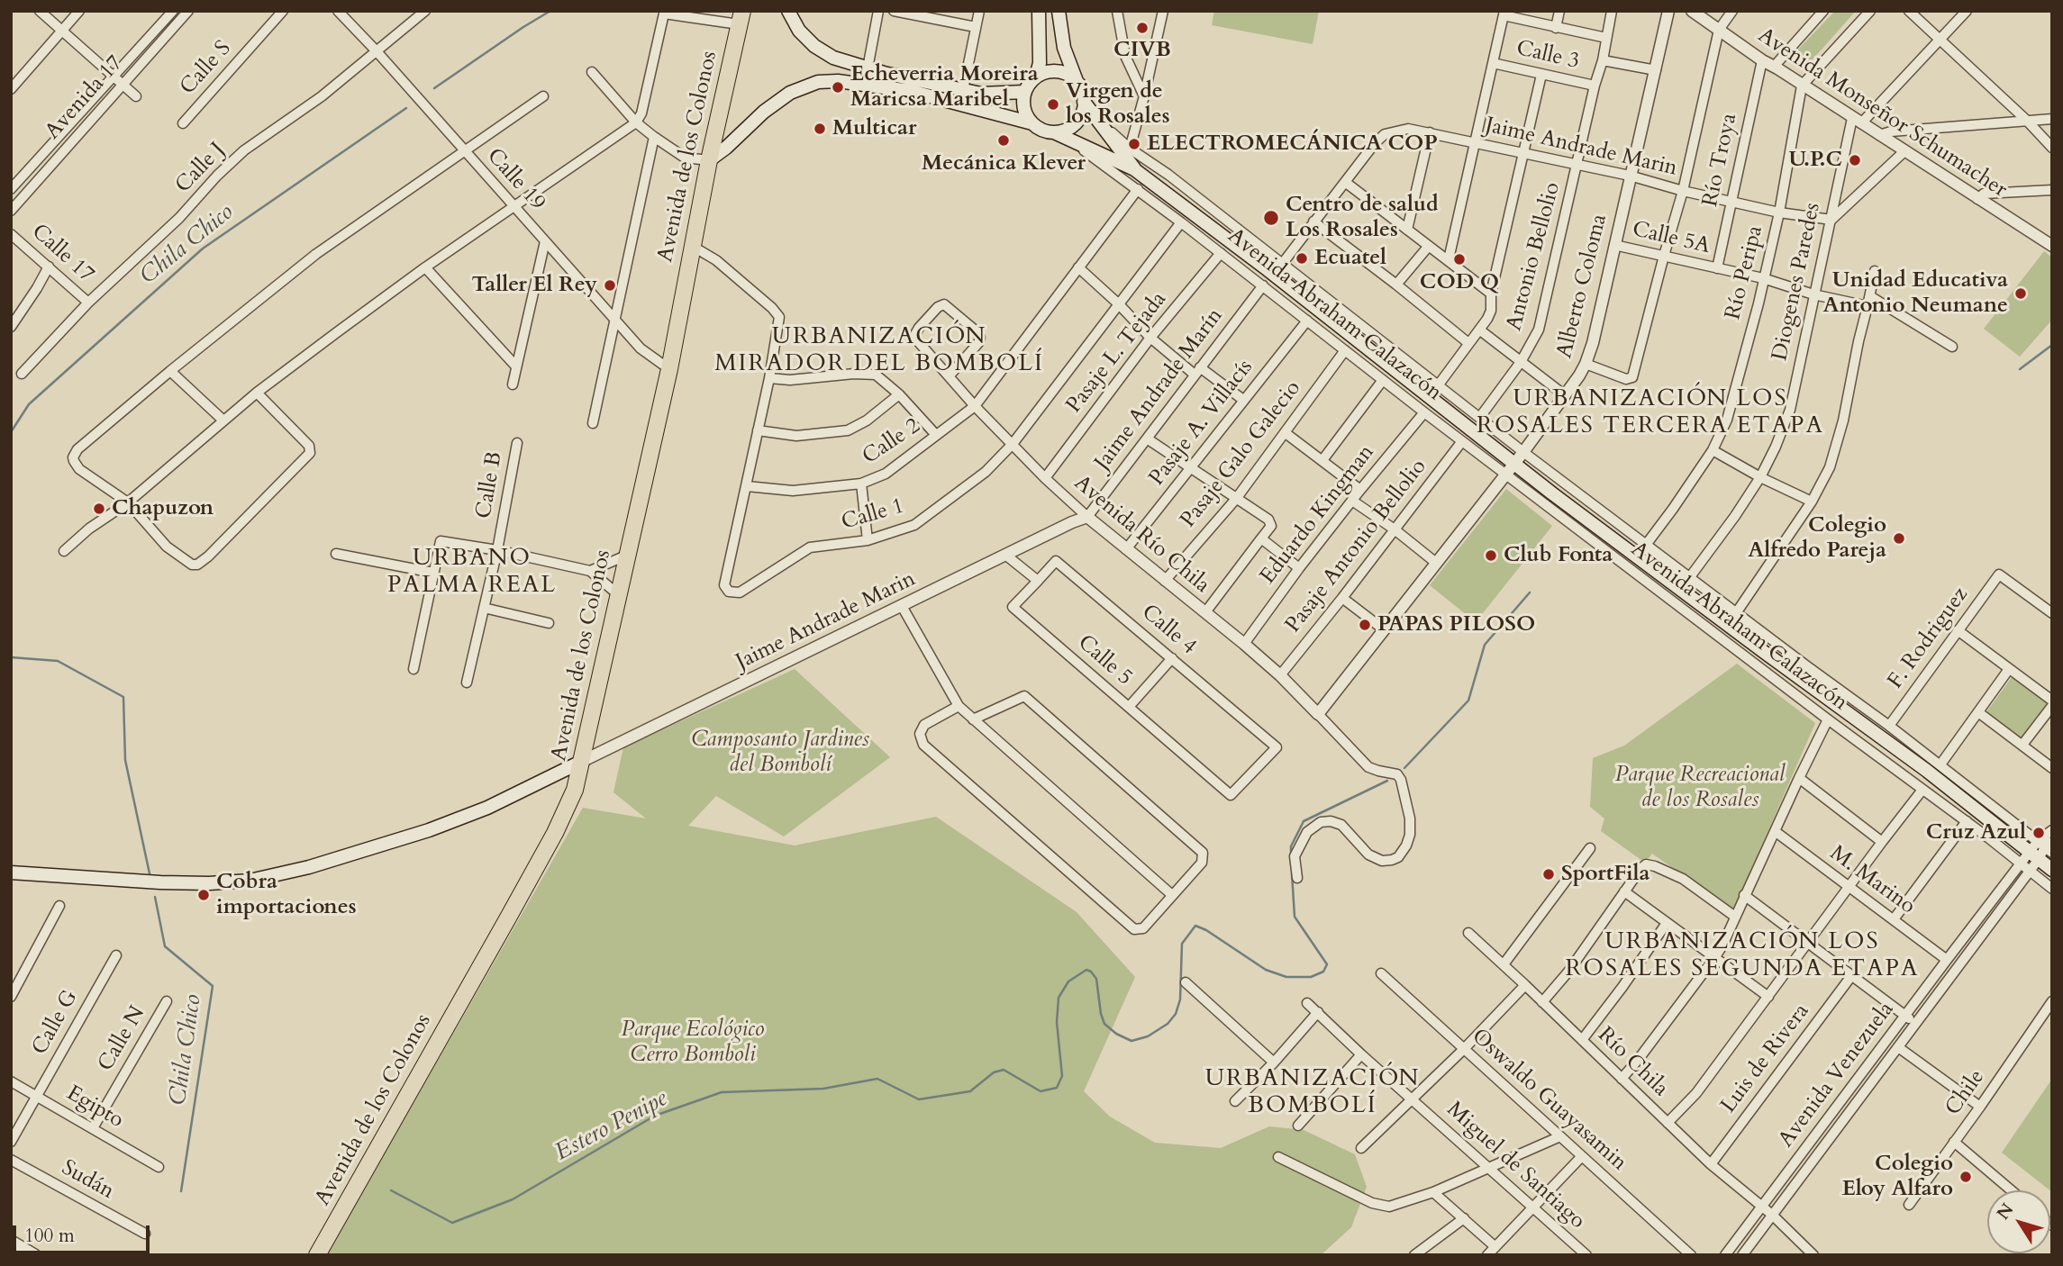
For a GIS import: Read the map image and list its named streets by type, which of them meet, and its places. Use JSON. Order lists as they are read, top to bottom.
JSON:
{
  "streets": {
    "highway": ["Avenida de los Colonos"],
    "main road": ["Avenida Abraham Calazacón"],
    "street": [
      "Calle 3",
      "Calle S",
      "Avenida 17",
      "Avenida Monseñor Schumacher",
      "Jaime Andrade Marin",
      "Río Troya",
      "Calle J",
      "Calle 19",
      "Calle 5A",
      "Calle 17",
      "Antonio Bellolio",
      "Río Peripa",
      "Diogenes Paredes",
      "Alberto Coloma",
      "Pasaje L. Tejada",
      "Jaime Andrade Marín",
      "Pasaje A. Villacís",
      "Calle 2",
      "Pasaje Galo Galecio",
      "Calle B",
      "Calle 1",
      "Eduardo Kingman",
      "Avenida Río Chila",
      "Pasaje Antonio Bellolio",
      "Calle 4",
      "F. Rodriguez",
      "Calle 5",
      "M. Marino",
      "Calle G",
      "Calle N",
      "Luis de Rivera",
      "Río Chila",
      "Avenida Venezuela",
      "Chile",
      "Oswaldo Guayasamin",
      "Egipto",
      "Miguel de Santiago",
      "Sudán"
    ]
  },
  "crossings": [
    ["Calle 3", "Antonio Bellolio"],
    ["Avenida Monseñor Schumacher", "Río Troya"],
    ["Avenida Monseñor Schumacher", "Río Peripa"],
    ["Avenida Monseñor Schumacher", "Diogenes Paredes"],
    ["Jaime Andrade Marin", "Avenida de los Colonos"],
    ["Jaime Andrade Marin", "Río Troya"],
    ["Jaime Andrade Marin", "Antonio Bellolio"],
    ["Jaime Andrade Marin", "Río Peripa"],
    ["Jaime Andrade Marin", "Diogenes Paredes"],
    ["Jaime Andrade Marin", "Alberto Coloma"],
    ["Jaime Andrade Marin", "Avenida Abraham Calazacón"],
    ["Jaime Andrade Marin", "Jaime Andrade Marín"],
    ["Jaime Andrade Marin", "Avenida Río Chila"],
    ["Avenida de los Colonos", "Calle 19"],
    ["Río Troya", "Calle 5A"],
    ["Calle J", "Calle 19"],
    ["Calle J", "Calle 17"],
    ["Calle 5A", "Río Peripa"],
    ["Calle 5A", "Diogenes Paredes"],
    ["Calle 5A", "Alberto Coloma"],
    ["Antonio Bellolio", "Avenida Abraham Calazacón"],
    ["Río Peripa", "Avenida Abraham Calazacón"],
    ["Diogenes Paredes", "Avenida Abraham Calazacón"],
    ["Alberto Coloma", "Avenida Abraham Calazacón"],
    ["Alberto Coloma", "Avenida Río Chila"],
    ["Avenida Abraham Calazacón", "Pasaje L. Tejada"],
    ["Avenida Abraham Calazacón", "Jaime Andrade Marín"],
    ["Avenida Abraham Calazacón", "Pasaje A. Villacís"],
    ["Avenida Abraham Calazacón", "Calle 2"],
    ["Avenida Abraham Calazacón", "Pasaje Galo Galecio"],
    ["Avenida Abraham Calazacón", "Calle 1"],
    ["Avenida Abraham Calazacón", "Eduardo Kingman"],
    ["Avenida Abraham Calazacón", "Pasaje Antonio Bellolio"],
    ["Avenida Abraham Calazacón", "F. Rodriguez"],
    ["Avenida Abraham Calazacón", "Avenida Venezuela"],
    ["Pasaje L. Tejada", "Avenida Río Chila"],
    ["Jaime Andrade Marín", "Avenida Río Chila"],
    ["Pasaje A. Villacís", "Avenida Río Chila"],
    ["Calle 2", "Calle 1"],
    ["Calle 2", "Avenida Río Chila"],
    ["Pasaje Galo Galecio", "Avenida Río Chila"],
    ["Calle 1", "Avenida Río Chila"],
    ["Eduardo Kingman", "Avenida Río Chila"],
    ["Avenida Río Chila", "Pasaje Antonio Bellolio"],
    ["Calle 4", "Calle 5"],
    ["M. Marino", "Avenida Venezuela"],
    ["Calle G", "Egipto"],
    ["Calle N", "Egipto"],
    ["Luis de Rivera", "Río Chila"],
    ["Río Chila", "Avenida Venezuela"]
  ],
  "districts": [
    "URBANIZACIÓN MIRADOR DEL BOMBOLÍ",
    "URBANIZACIÓN LOS ROSALES TERCERA ETAPA",
    "URBANO PALMA REAL",
    "URBANIZACIÓN LOS ROSALES SEGUNDA ETAPA",
    "URBANIZACIÓN BOMBOLÍ"
  ],
  "water": ["Chila Chico", "Estero Penipe"],
  "parks": ["Camposanto Jardines del Bombolí", "Parque Recreacional de los Rosales", "Parque Ecológico Cerro Bomboli"],
  "places": [
    "CIVB",
    "Echeverria Moreira Maricsa Maribel",
    "Virgen de los Rosales",
    "Multicar",
    "Mecánica Klever",
    "ELECTROMECÁNICA COP",
    "U.P.C",
    "Centro de salud Los Rosales",
    "Ecuatel",
    "COD Q",
    "Taller El Rey",
    "Unidad Educativa Antonio Neumane",
    "Chapuzon",
    "Colegio Alfredo Pareja",
    "Club Fonta",
    "PAPAS PILOSO",
    "Cruz Azul",
    "SportFila",
    "Cobra importaciones",
    "Colegio Eloy Alfaro"
  ],
  "scale_bar": "100 m",
  "north": "top left"
}
